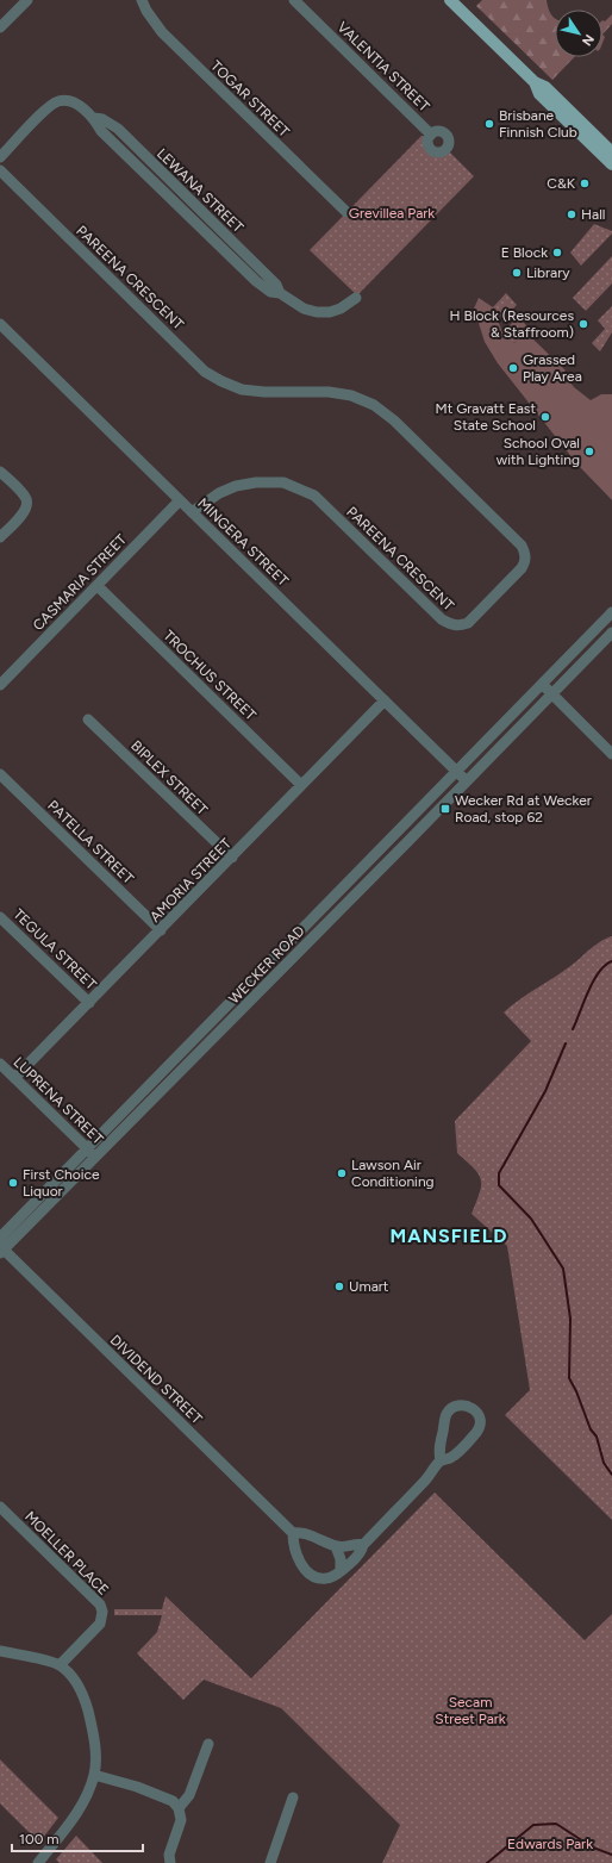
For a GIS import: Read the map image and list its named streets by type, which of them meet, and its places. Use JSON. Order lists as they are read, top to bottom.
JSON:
{
  "streets": {
    "street": [
      "VALENTIA STREET",
      "TOGAR STREET",
      "LEWANA STREET",
      "PAREENA CRESCENT",
      "MINGERA STREET",
      "CASMARIA STREET",
      "TROCHUS STREET",
      "BIPLEX STREET",
      "PATELLA STREET",
      "AMORIA STREET",
      "TEGULA STREET",
      "WECKER ROAD",
      "LUPRENA STREET",
      "DIVIDEND STREET",
      "MOELLER PLACE"
    ]
  },
  "crossings": [
    ["PAREENA CRESCENT", "MINGERA STREET"],
    ["MINGERA STREET", "CASMARIA STREET"],
    ["MINGERA STREET", "AMORIA STREET"],
    ["MINGERA STREET", "WECKER ROAD"],
    ["CASMARIA STREET", "TROCHUS STREET"],
    ["TROCHUS STREET", "AMORIA STREET"],
    ["BIPLEX STREET", "AMORIA STREET"],
    ["PATELLA STREET", "AMORIA STREET"],
    ["AMORIA STREET", "TEGULA STREET"],
    ["AMORIA STREET", "LUPRENA STREET"],
    ["WECKER ROAD", "LUPRENA STREET"],
    ["WECKER ROAD", "DIVIDEND STREET"]
  ],
  "districts": ["MANSFIELD"],
  "parks": ["Grevillea Park", "Secam Street Park", "Edwards Park"],
  "places": {
    "other": [
      "Brisbane Finnish Club",
      "C&K",
      "Hall",
      "E Block",
      "Library",
      "H Block (Resources & Staffroom)",
      "Grassed Play Area",
      "Mt Gravatt East State School",
      "School Oval with Lighting",
      "Lawson Air Conditioning",
      "First Choice Liquor",
      "Umart"
    ],
    "transit": ["Wecker Rd at Wecker Road, stop 62"]
  },
  "scale_bar": "100 m",
  "north": "bottom right"
}
